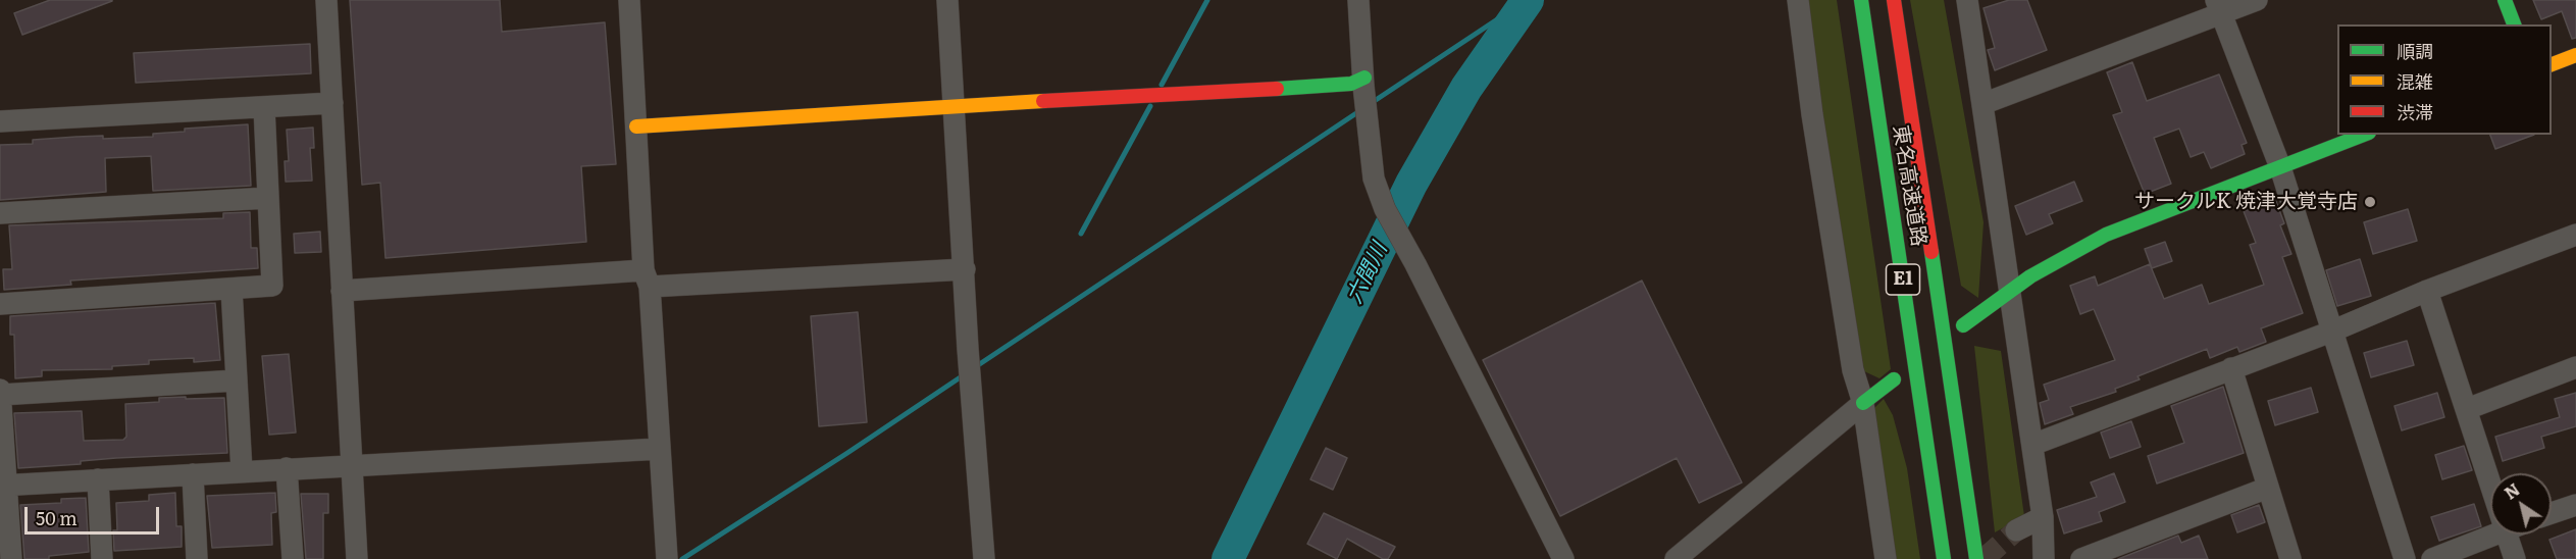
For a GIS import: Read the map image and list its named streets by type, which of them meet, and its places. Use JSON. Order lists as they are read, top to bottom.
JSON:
{
  "streets": {
    "main road": ["東名高速道路", "E1"]
  },
  "water": ["六間川"],
  "places": ["サークルK 焼津大覚寺店"],
  "legend": ["順調", "混雑", "渋滞"],
  "scale_bar": "50 m",
  "north": "top left"
}
